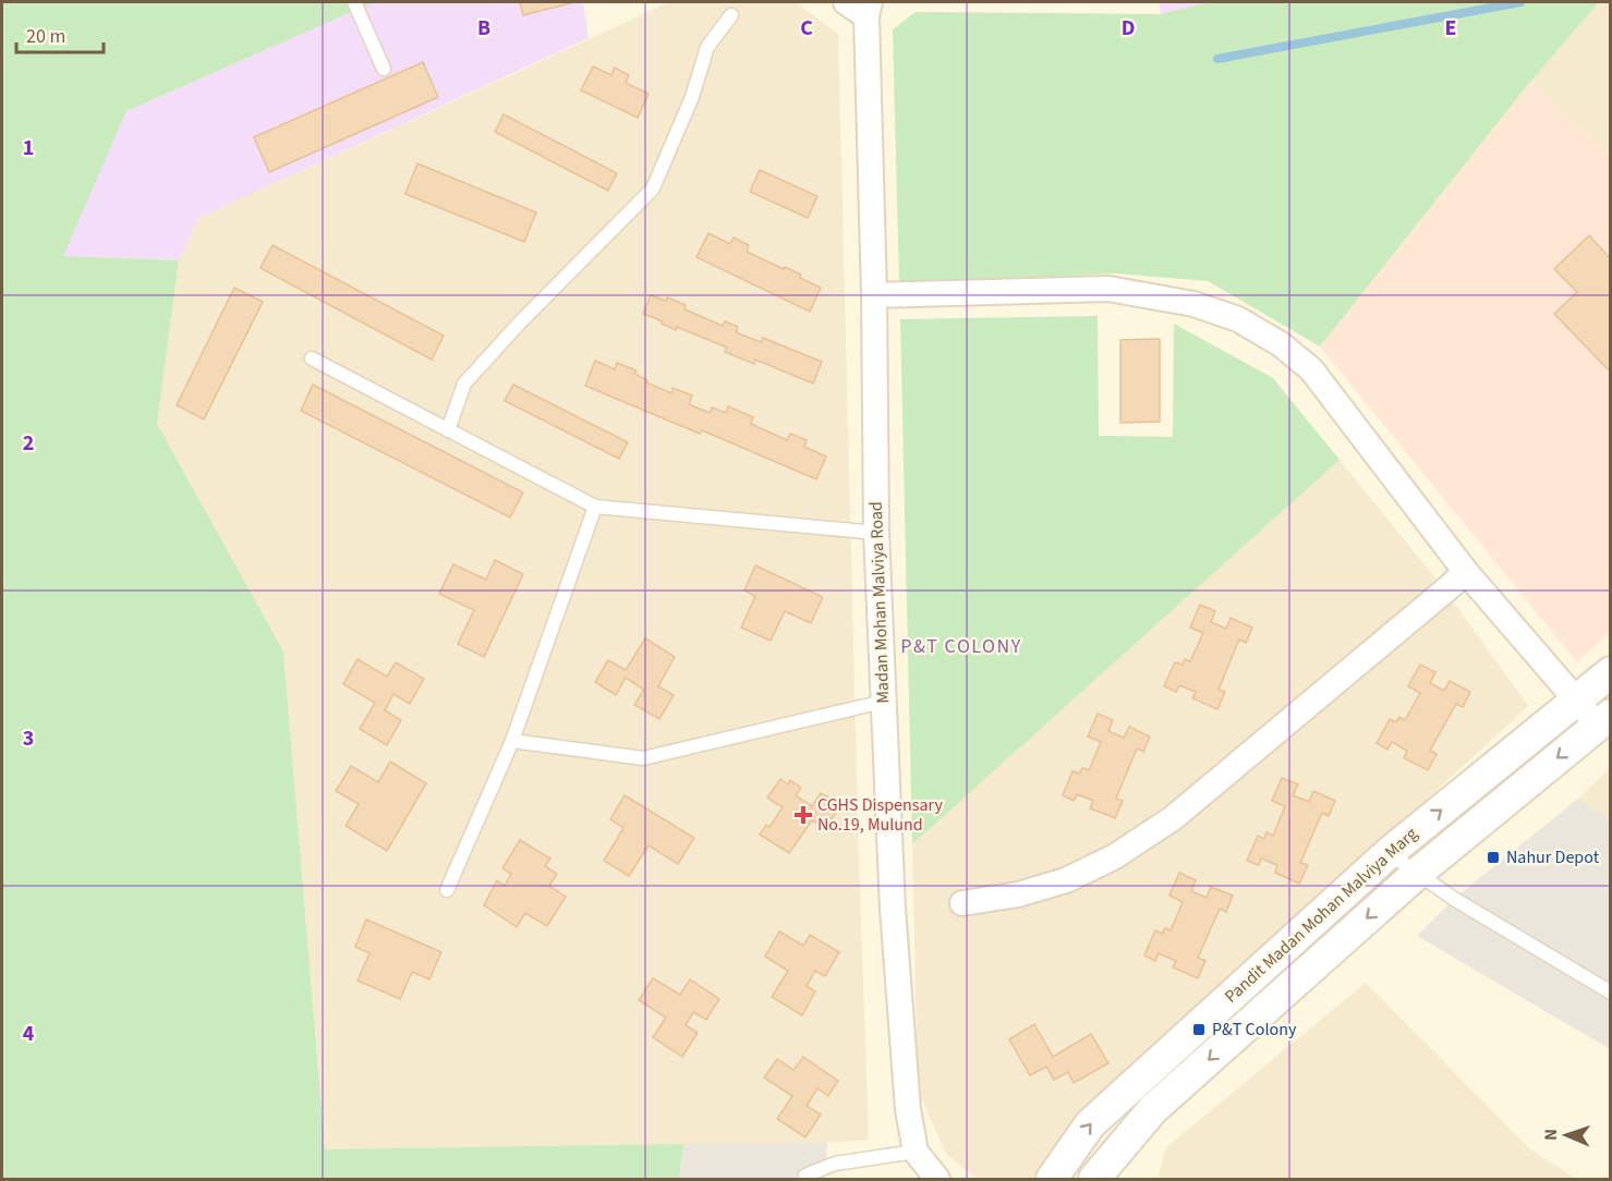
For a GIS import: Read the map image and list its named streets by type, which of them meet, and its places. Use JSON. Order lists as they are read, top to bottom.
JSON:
{
  "streets": {
    "street": ["Madan Mohan Malviya Road", "Pandit Madan Mohan Malviya Marg"]
  },
  "districts": ["P&T COLONY"],
  "places": {
    "health": ["CGHS Dispensary No.19, Mulund"],
    "transit": ["Nahur Depot", "P&T Colony"]
  },
  "scale_bar": "20 m",
  "north": "left",
  "grid": {
    "columns": [
      "B",
      "C",
      "D",
      "E"
    ],
    "rows": [
      "1",
      "2",
      "3",
      "4"
    ]
  }
}
